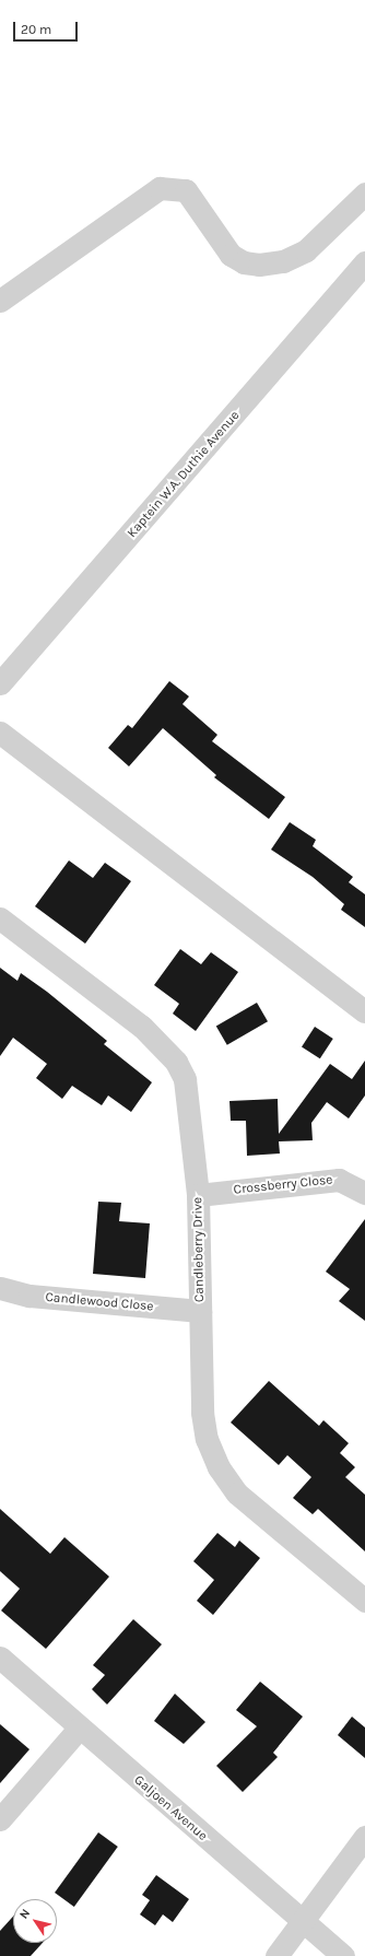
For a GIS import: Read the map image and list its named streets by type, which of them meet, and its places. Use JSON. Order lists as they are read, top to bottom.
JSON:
{
  "streets": {
    "street": [
      "Kaptein W.A. Duthie Avenue",
      "Crossberry Close",
      "Candleberry Drive",
      "Candlewood Close",
      "Galjoen Avenue"
    ]
  },
  "crossings": [
    ["Crossberry Close", "Candleberry Drive"],
    ["Candleberry Drive", "Candlewood Close"]
  ],
  "scale_bar": "20 m",
  "north": "top left"
}
